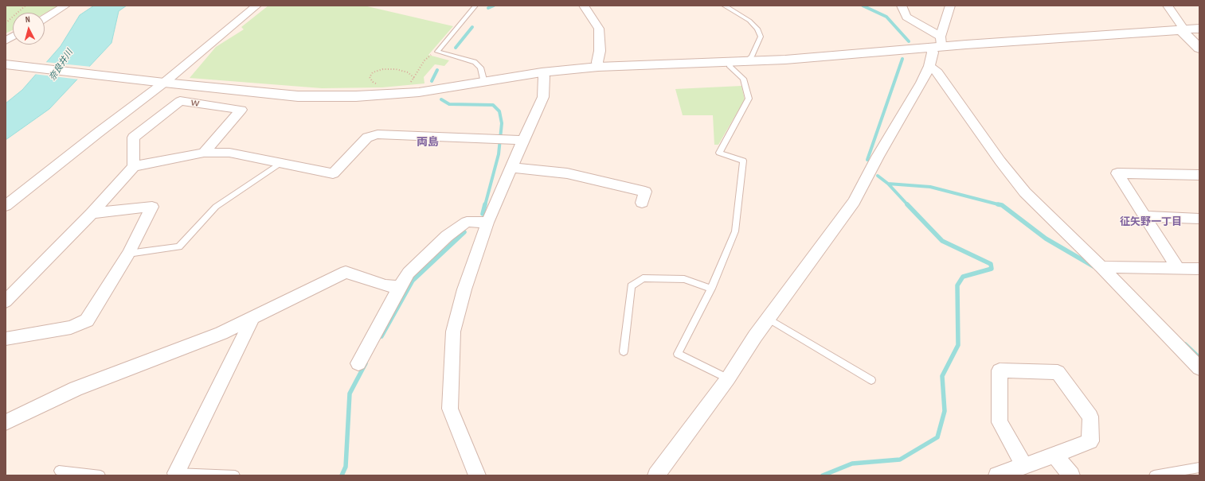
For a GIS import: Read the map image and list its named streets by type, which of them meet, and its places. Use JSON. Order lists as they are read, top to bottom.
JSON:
{
  "streets": {
    "street": ["ｗ"]
  },
  "districts": ["両島", "征矢野一丁目"],
  "water": ["奈良井川"],
  "north": "top"
}
